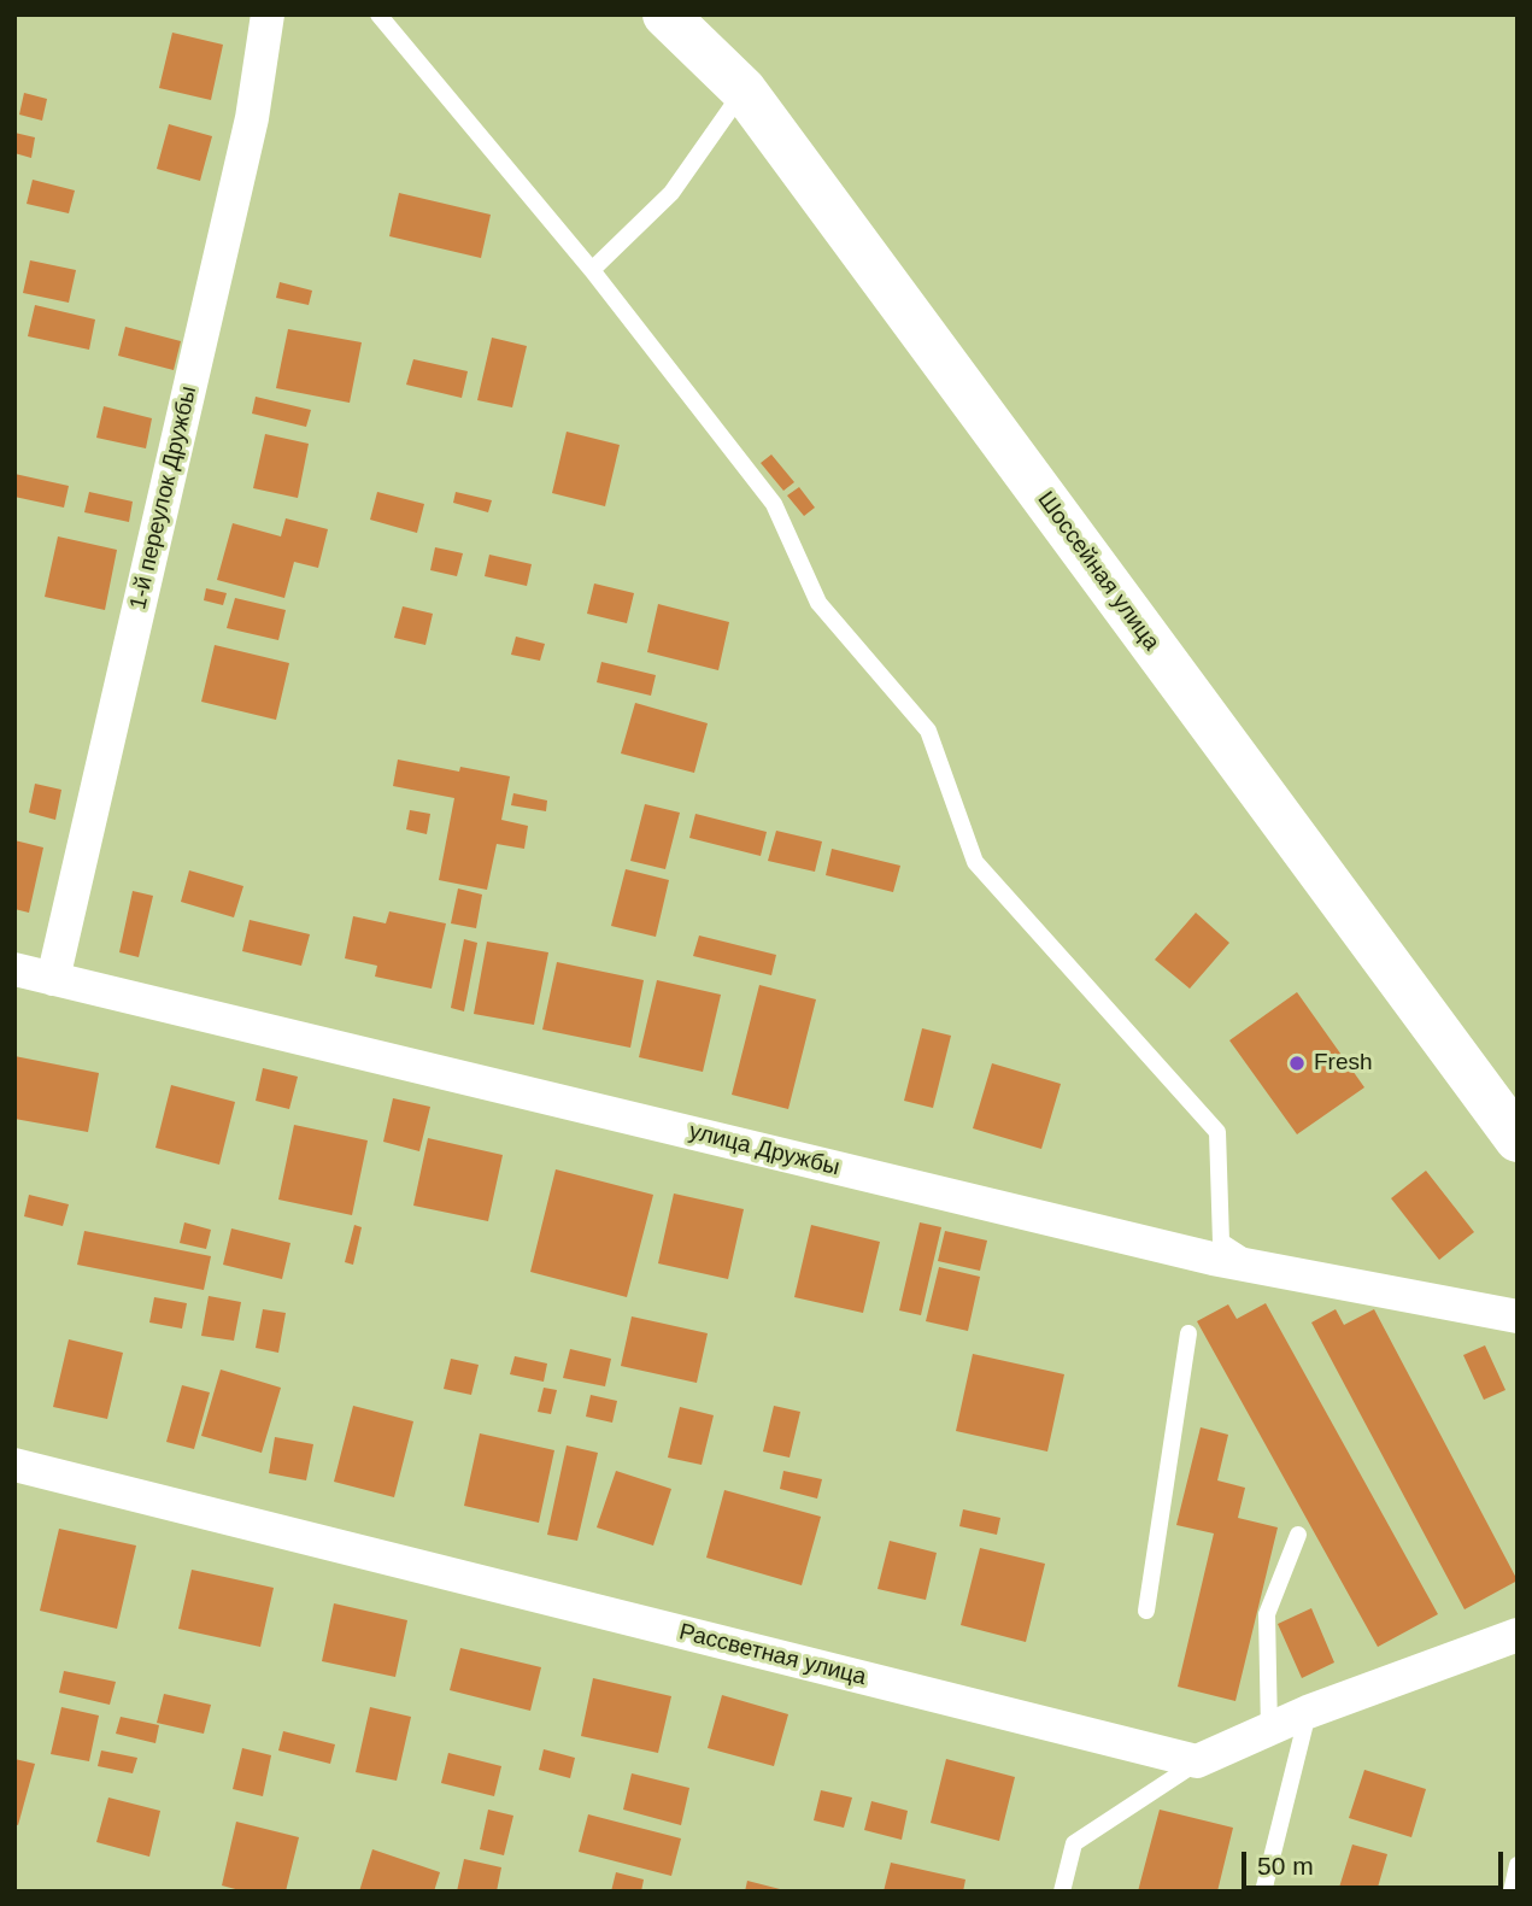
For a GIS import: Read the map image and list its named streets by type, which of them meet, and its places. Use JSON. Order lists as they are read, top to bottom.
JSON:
{
  "streets": {
    "main road": ["Шоссейная улица"],
    "street": ["1-й переулок Дружбы", "улица Дружбы", "Рассветная улица"]
  },
  "crossings": [
    ["1-й переулок Дружбы", "улица Дружбы"]
  ],
  "places": ["Fresh"],
  "scale_bar": "50 m"
}
